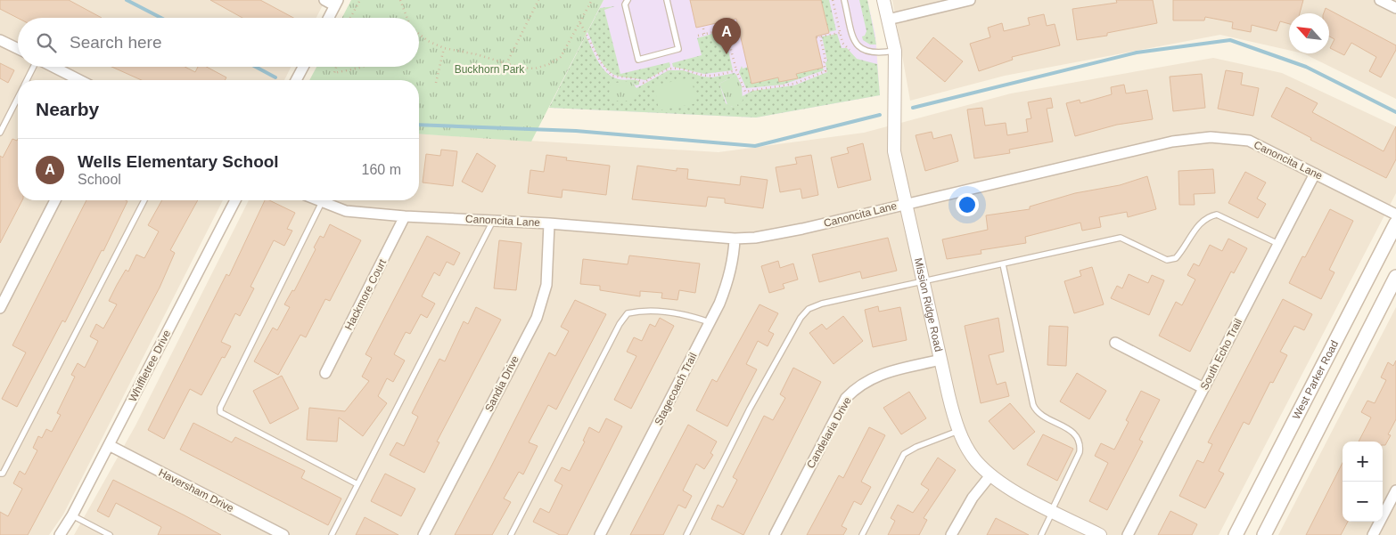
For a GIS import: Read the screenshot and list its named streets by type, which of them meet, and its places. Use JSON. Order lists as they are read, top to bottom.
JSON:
{
  "streets": {
    "main road": ["West Parker Road"],
    "street": [
      "Canoncita Lane",
      "Hackmore Court",
      "Mission Ridge Road",
      "South Echo Trail",
      "Whiffletree Drive",
      "Sandia Drive",
      "Stagecoach Trail",
      "Candelaria Drive",
      "Haversham Drive"
    ]
  },
  "crossings": [
    ["Canoncita Lane", "Hackmore Court"],
    ["Canoncita Lane", "Mission Ridge Road"],
    ["Canoncita Lane", "South Echo Trail"],
    ["Canoncita Lane", "Sandia Drive"],
    ["Canoncita Lane", "Stagecoach Trail"],
    ["Mission Ridge Road", "Candelaria Drive"],
    ["Whiffletree Drive", "Haversham Drive"]
  ],
  "parks": ["Buckhorn Park"],
  "north": "top left",
  "page": {
    "pins": "A",
    "search": "Search here",
    "heading": "Nearby",
    "list": [
      {
        "mark": "A",
        "name": "Wells Elementary School",
        "note": "School",
        "value": "160 m"
      }
    ],
    "map_buttons": ["+", "−"]
  }
}
